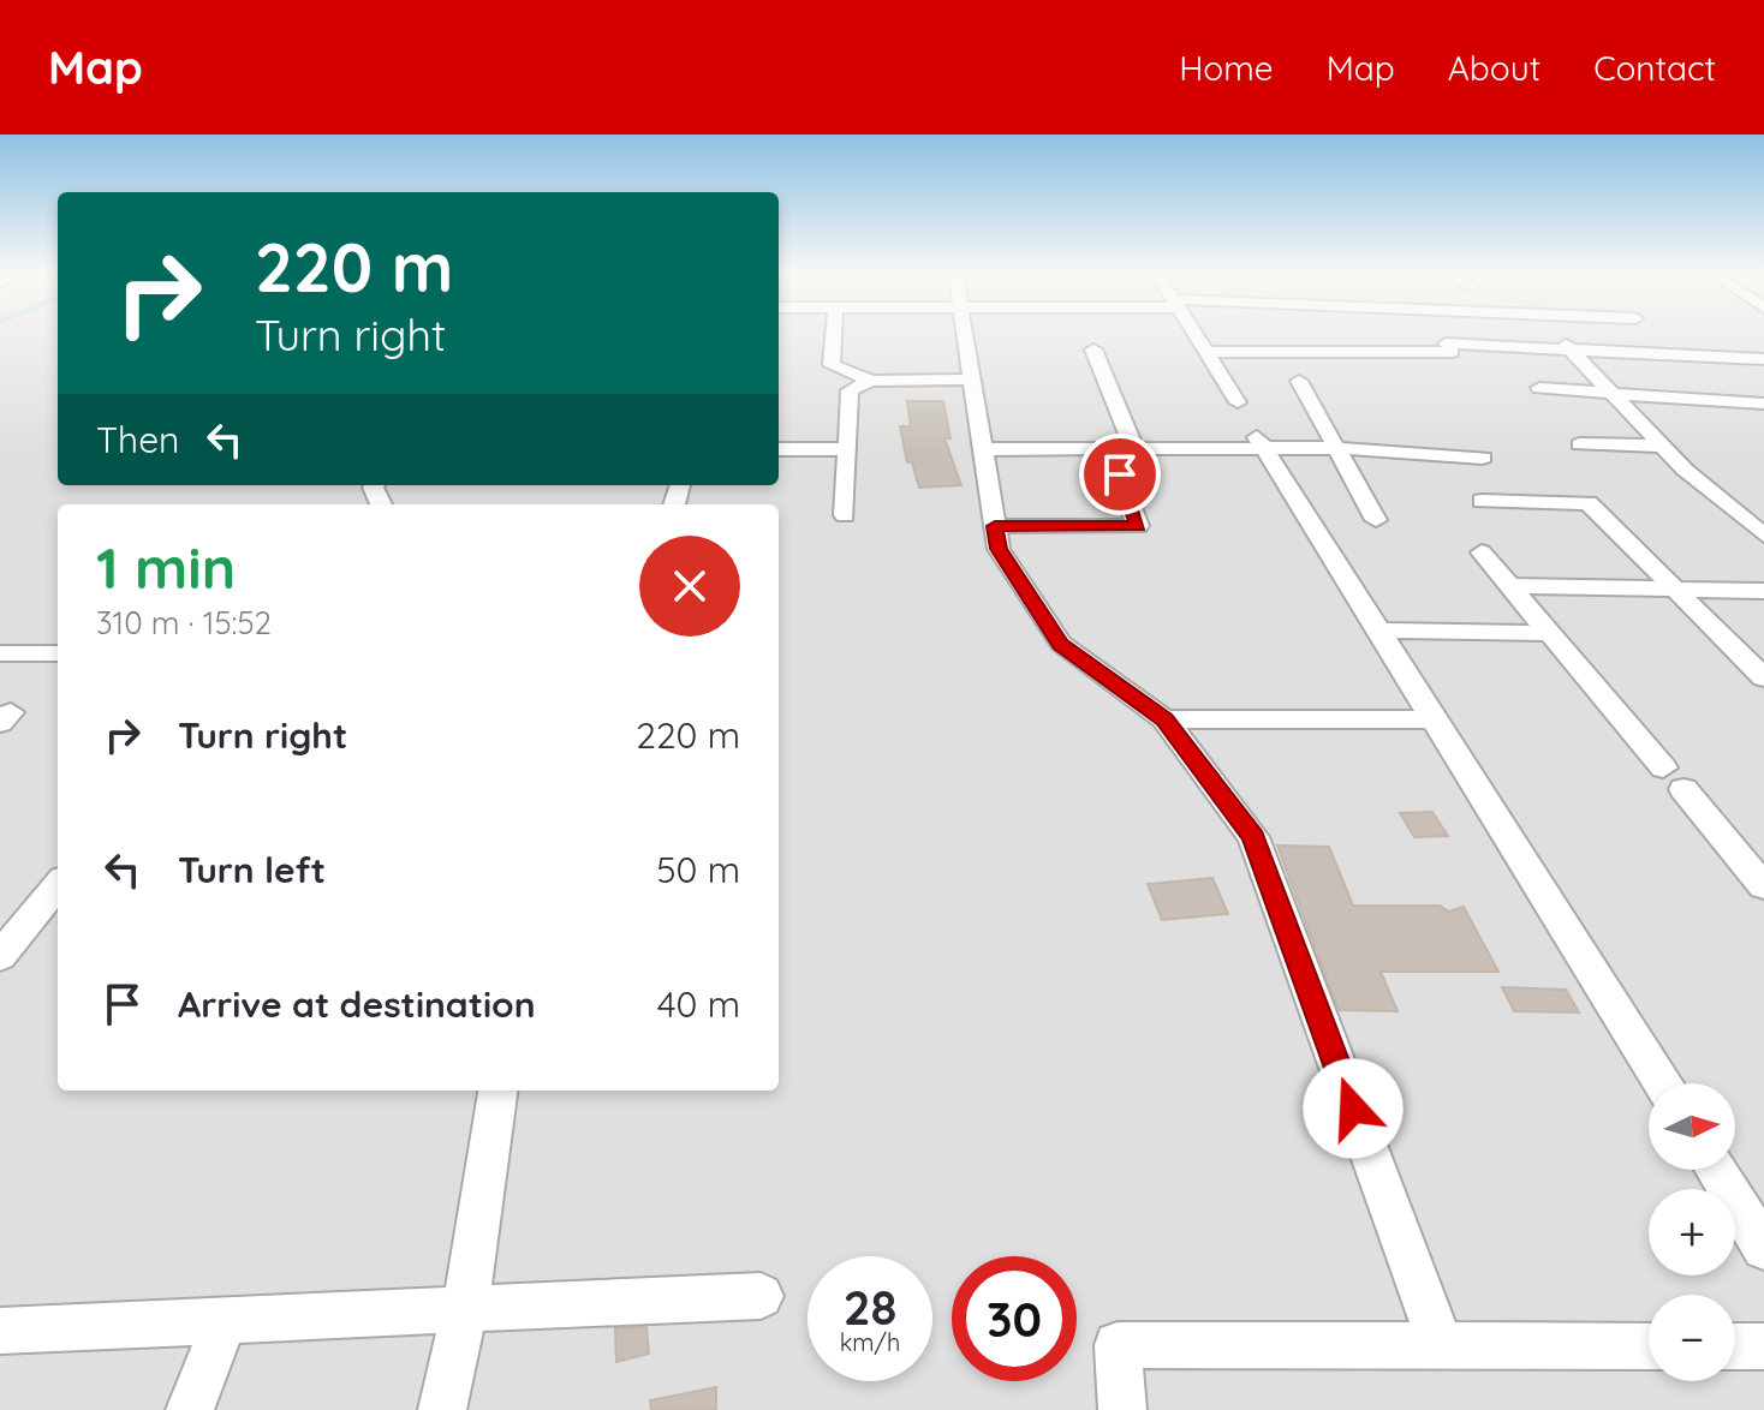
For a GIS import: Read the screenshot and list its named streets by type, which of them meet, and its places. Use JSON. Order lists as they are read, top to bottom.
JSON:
{
  "north": "right",
  "page": {
    "header": "Map",
    "nav": [
      "Home",
      "Map",
      "About",
      "Contact"
    ],
    "turn": ["220 m", "Turn right"],
    "then": "Then",
    "heading": ["1 min", "310 m · 15:52"],
    "list": [
      {
        "name": "Turn right",
        "value": "220 m"
      },
      {
        "name": "Turn left",
        "value": "50 m"
      },
      {
        "name": "Arrive at destination",
        "value": "40 m"
      }
    ],
    "map_buttons": ["+", "−"],
    "speed": "28 km/h",
    "limit": "30"
  }
}
